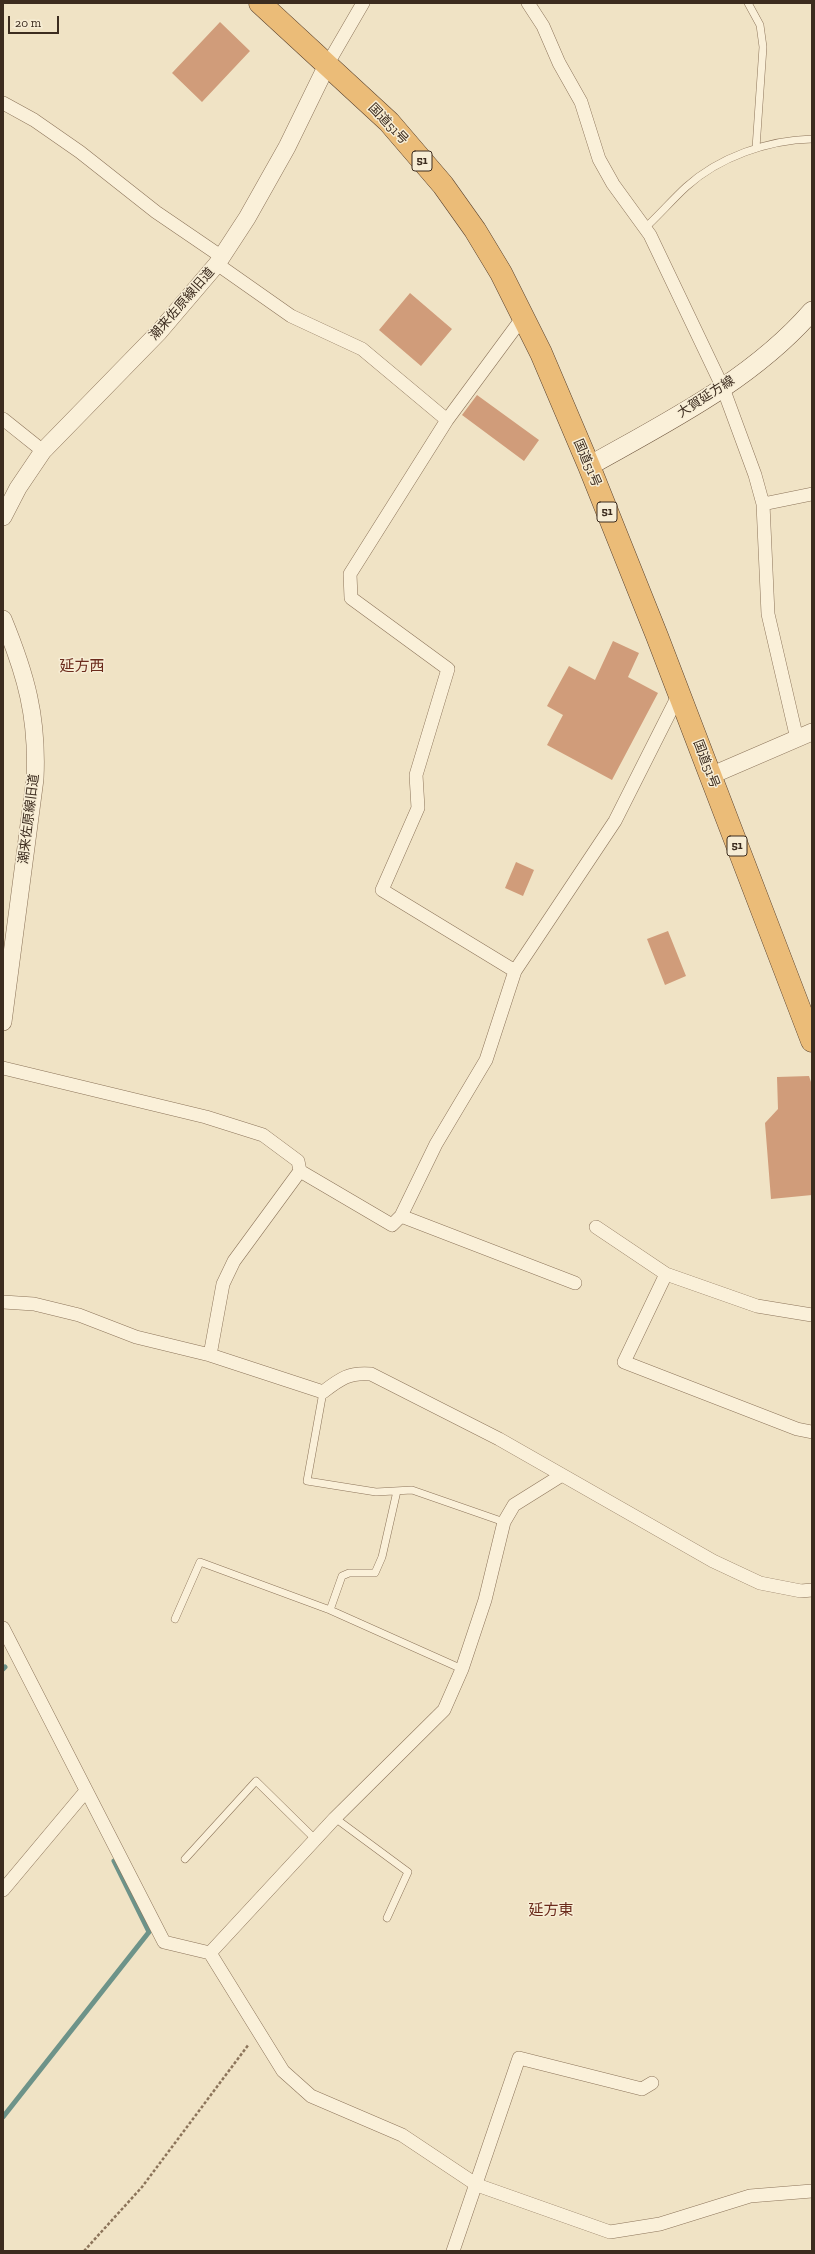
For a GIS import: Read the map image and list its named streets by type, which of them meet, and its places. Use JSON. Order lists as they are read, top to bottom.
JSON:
{
  "streets": {
    "highway": ["国道51号", "51"],
    "main road": ["大賀延方線"],
    "street": ["潮来佐原線旧道"]
  },
  "crossings": [
    ["国道51号", "潮来佐原線旧道"],
    ["国道51号", "大賀延方線"]
  ],
  "districts": ["延方西", "延方東"],
  "scale_bar": "20 m"
}
